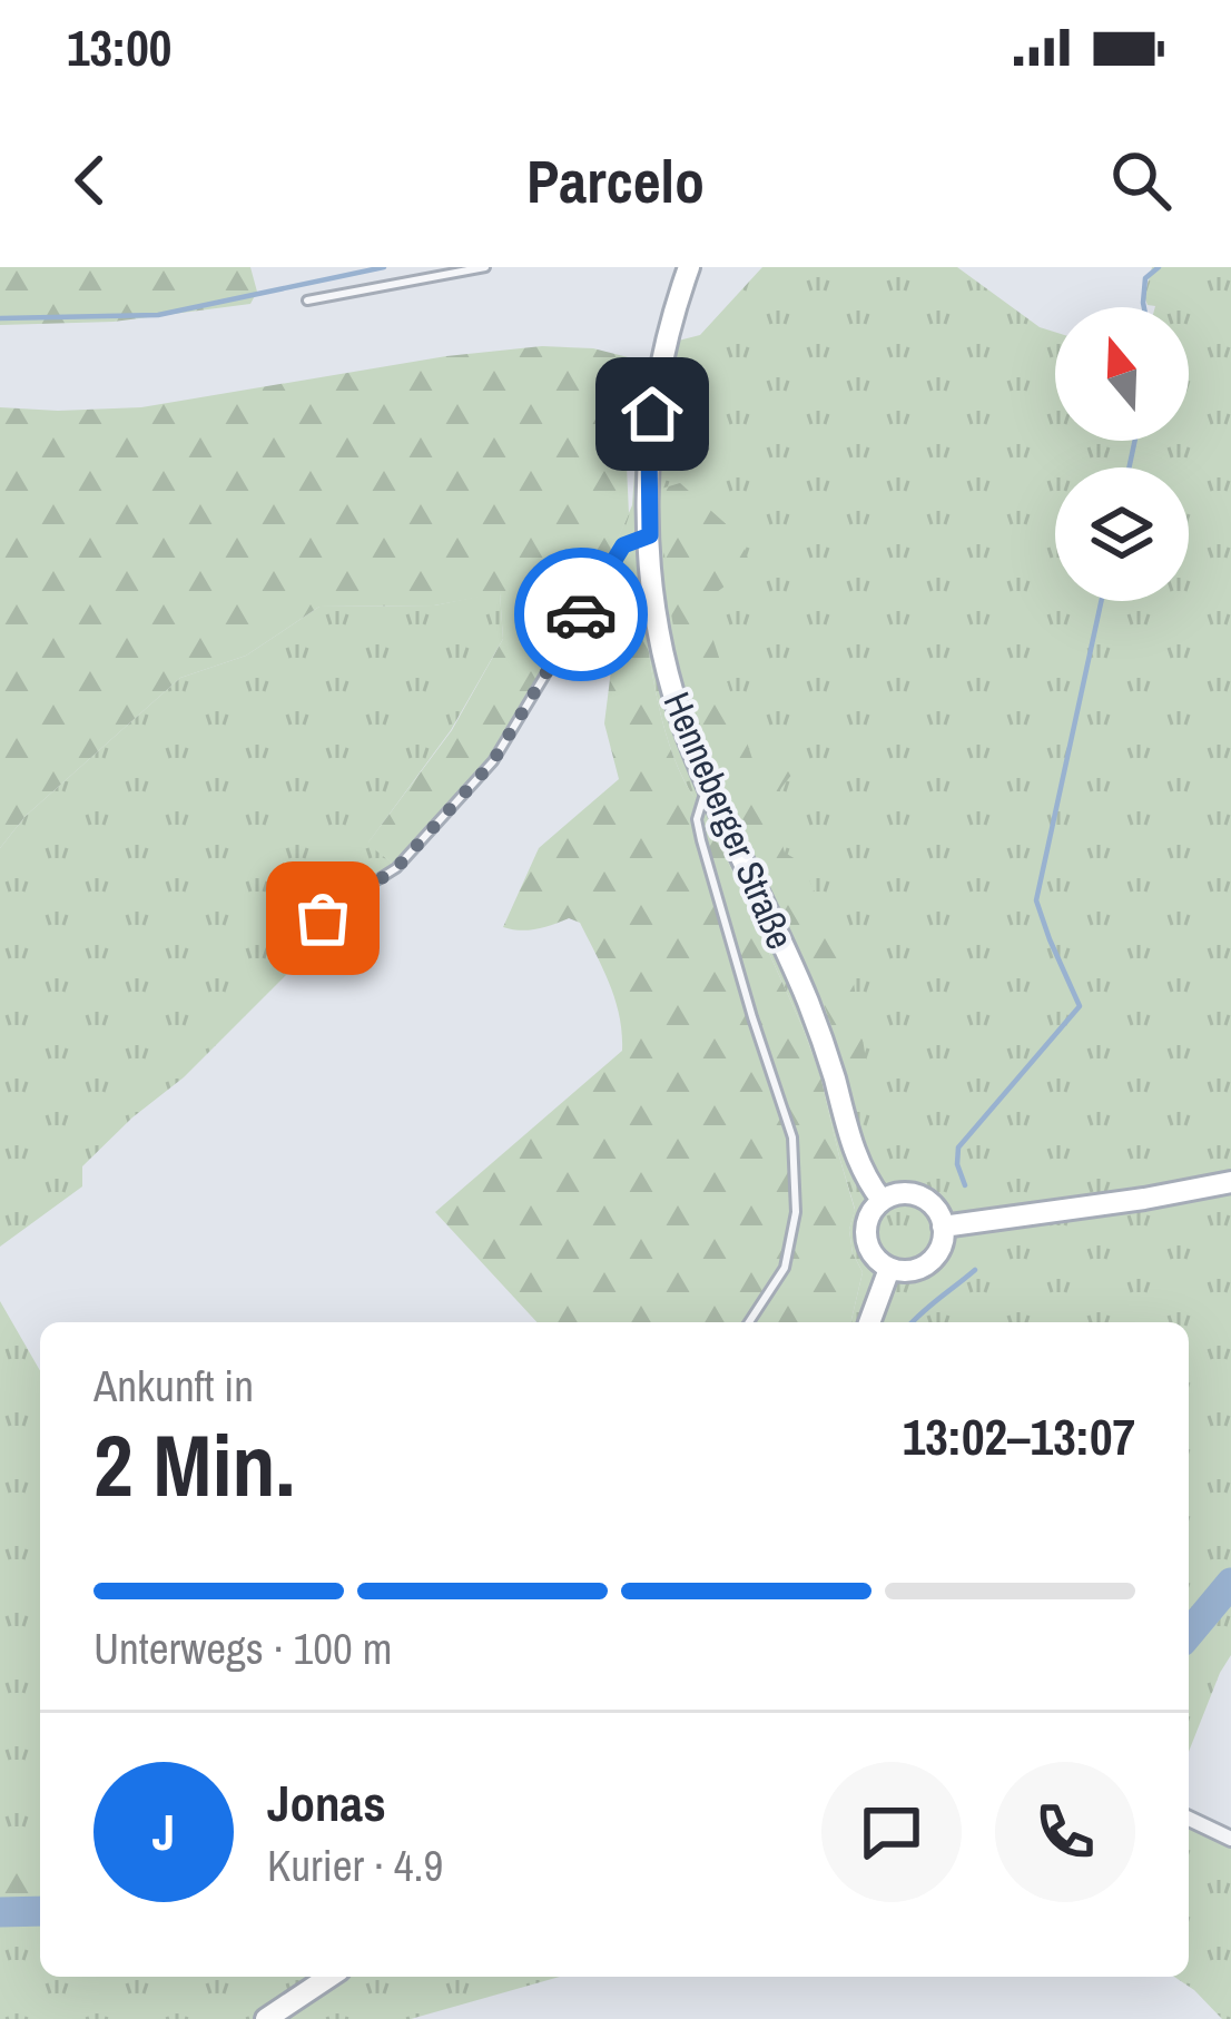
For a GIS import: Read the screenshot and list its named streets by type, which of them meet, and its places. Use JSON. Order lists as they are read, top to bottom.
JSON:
{
  "streets": {
    "main road": ["Henneberger Straße"]
  },
  "north": "top",
  "page": {
    "status": "13:00",
    "header": "Parcelo",
    "heading": ["2 Min.", "Ankunft in", "13:02–13:07"],
    "panel": ["Jonas", "Kurier · 4.9"],
    "bar": "Unterwegs · 100 m",
    "round": "J"
  }
}
